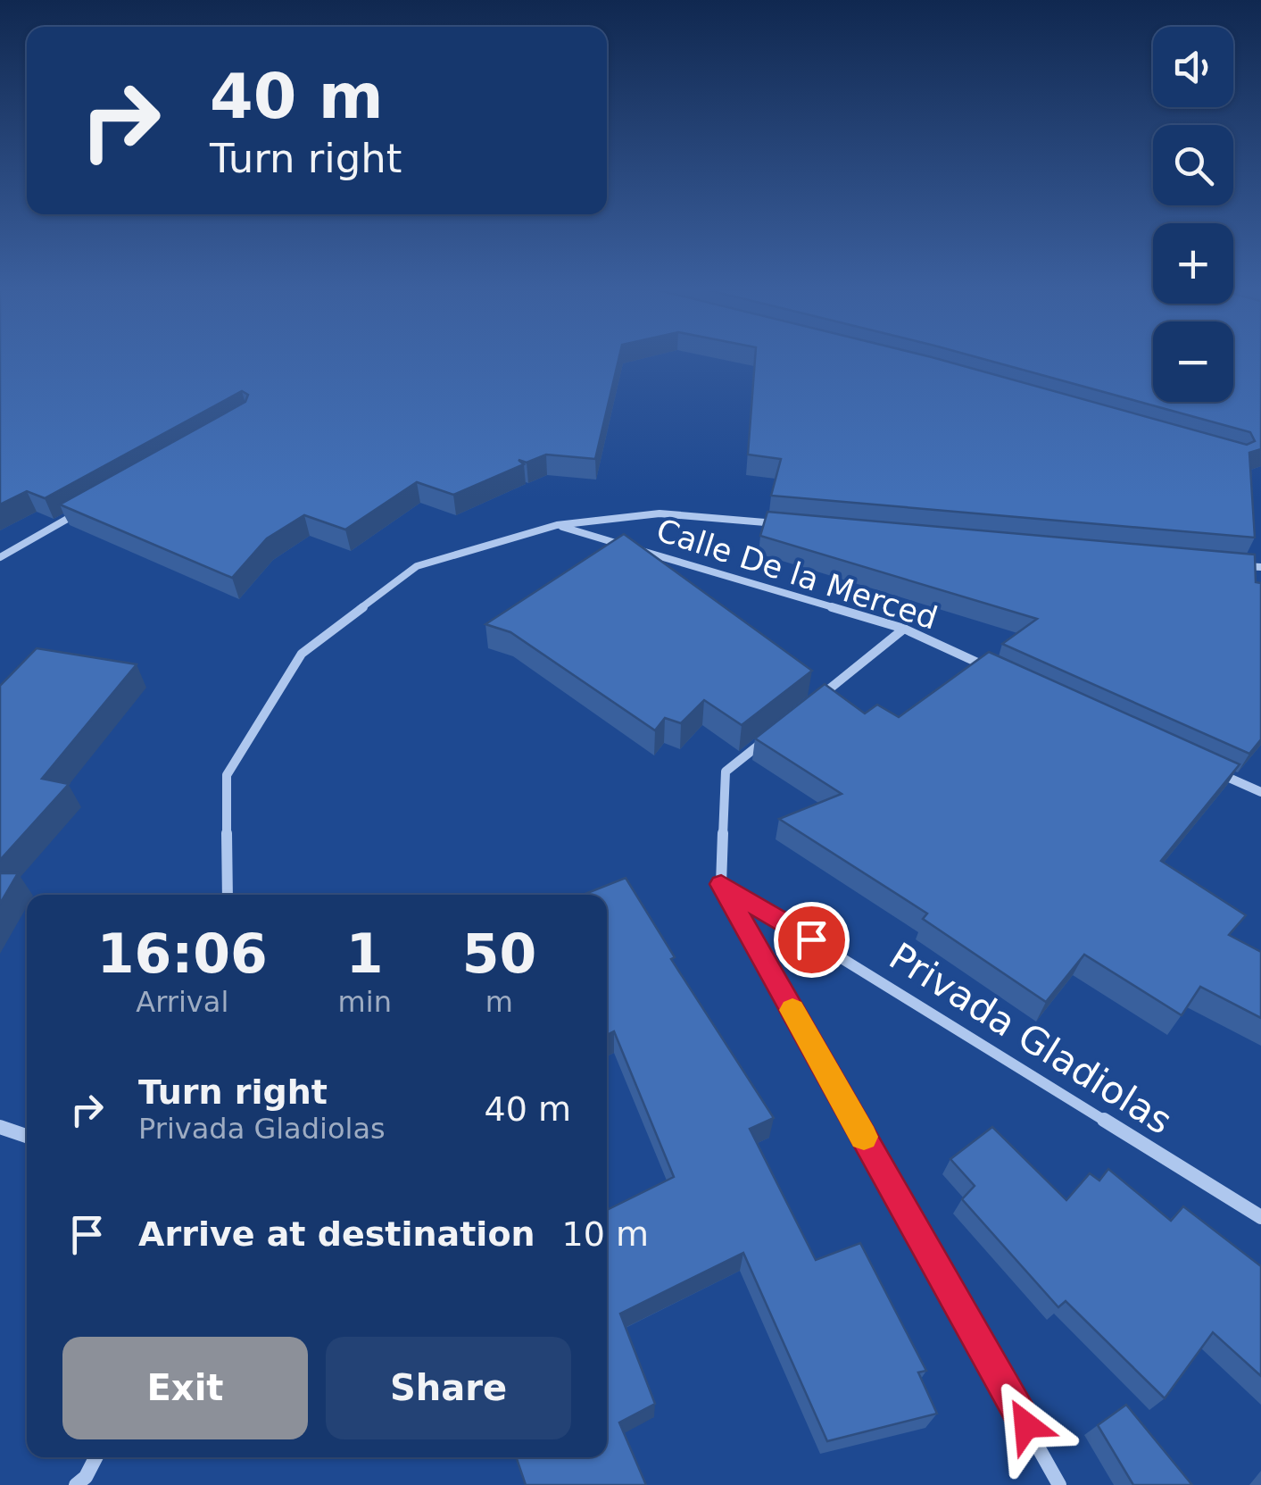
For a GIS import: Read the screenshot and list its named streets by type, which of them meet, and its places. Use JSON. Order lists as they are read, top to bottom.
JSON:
{
  "streets": {
    "street": ["Calle De la Merced", "Privada Gladiolas"]
  },
  "page": {
    "map_buttons": ["+", "−"],
    "turn": ["40 m", "Turn right"],
    "eta": [
      "16:06",
      "Arrival",
      "1",
      "min",
      "50",
      "m"
    ],
    "list": [
      {
        "name": "Turn right",
        "note": "Privada Gladiolas",
        "value": "40 m"
      },
      {
        "name": "Arrive at destination",
        "value": "10 m"
      }
    ],
    "buttons": ["Exit", "Share"]
  }
}
